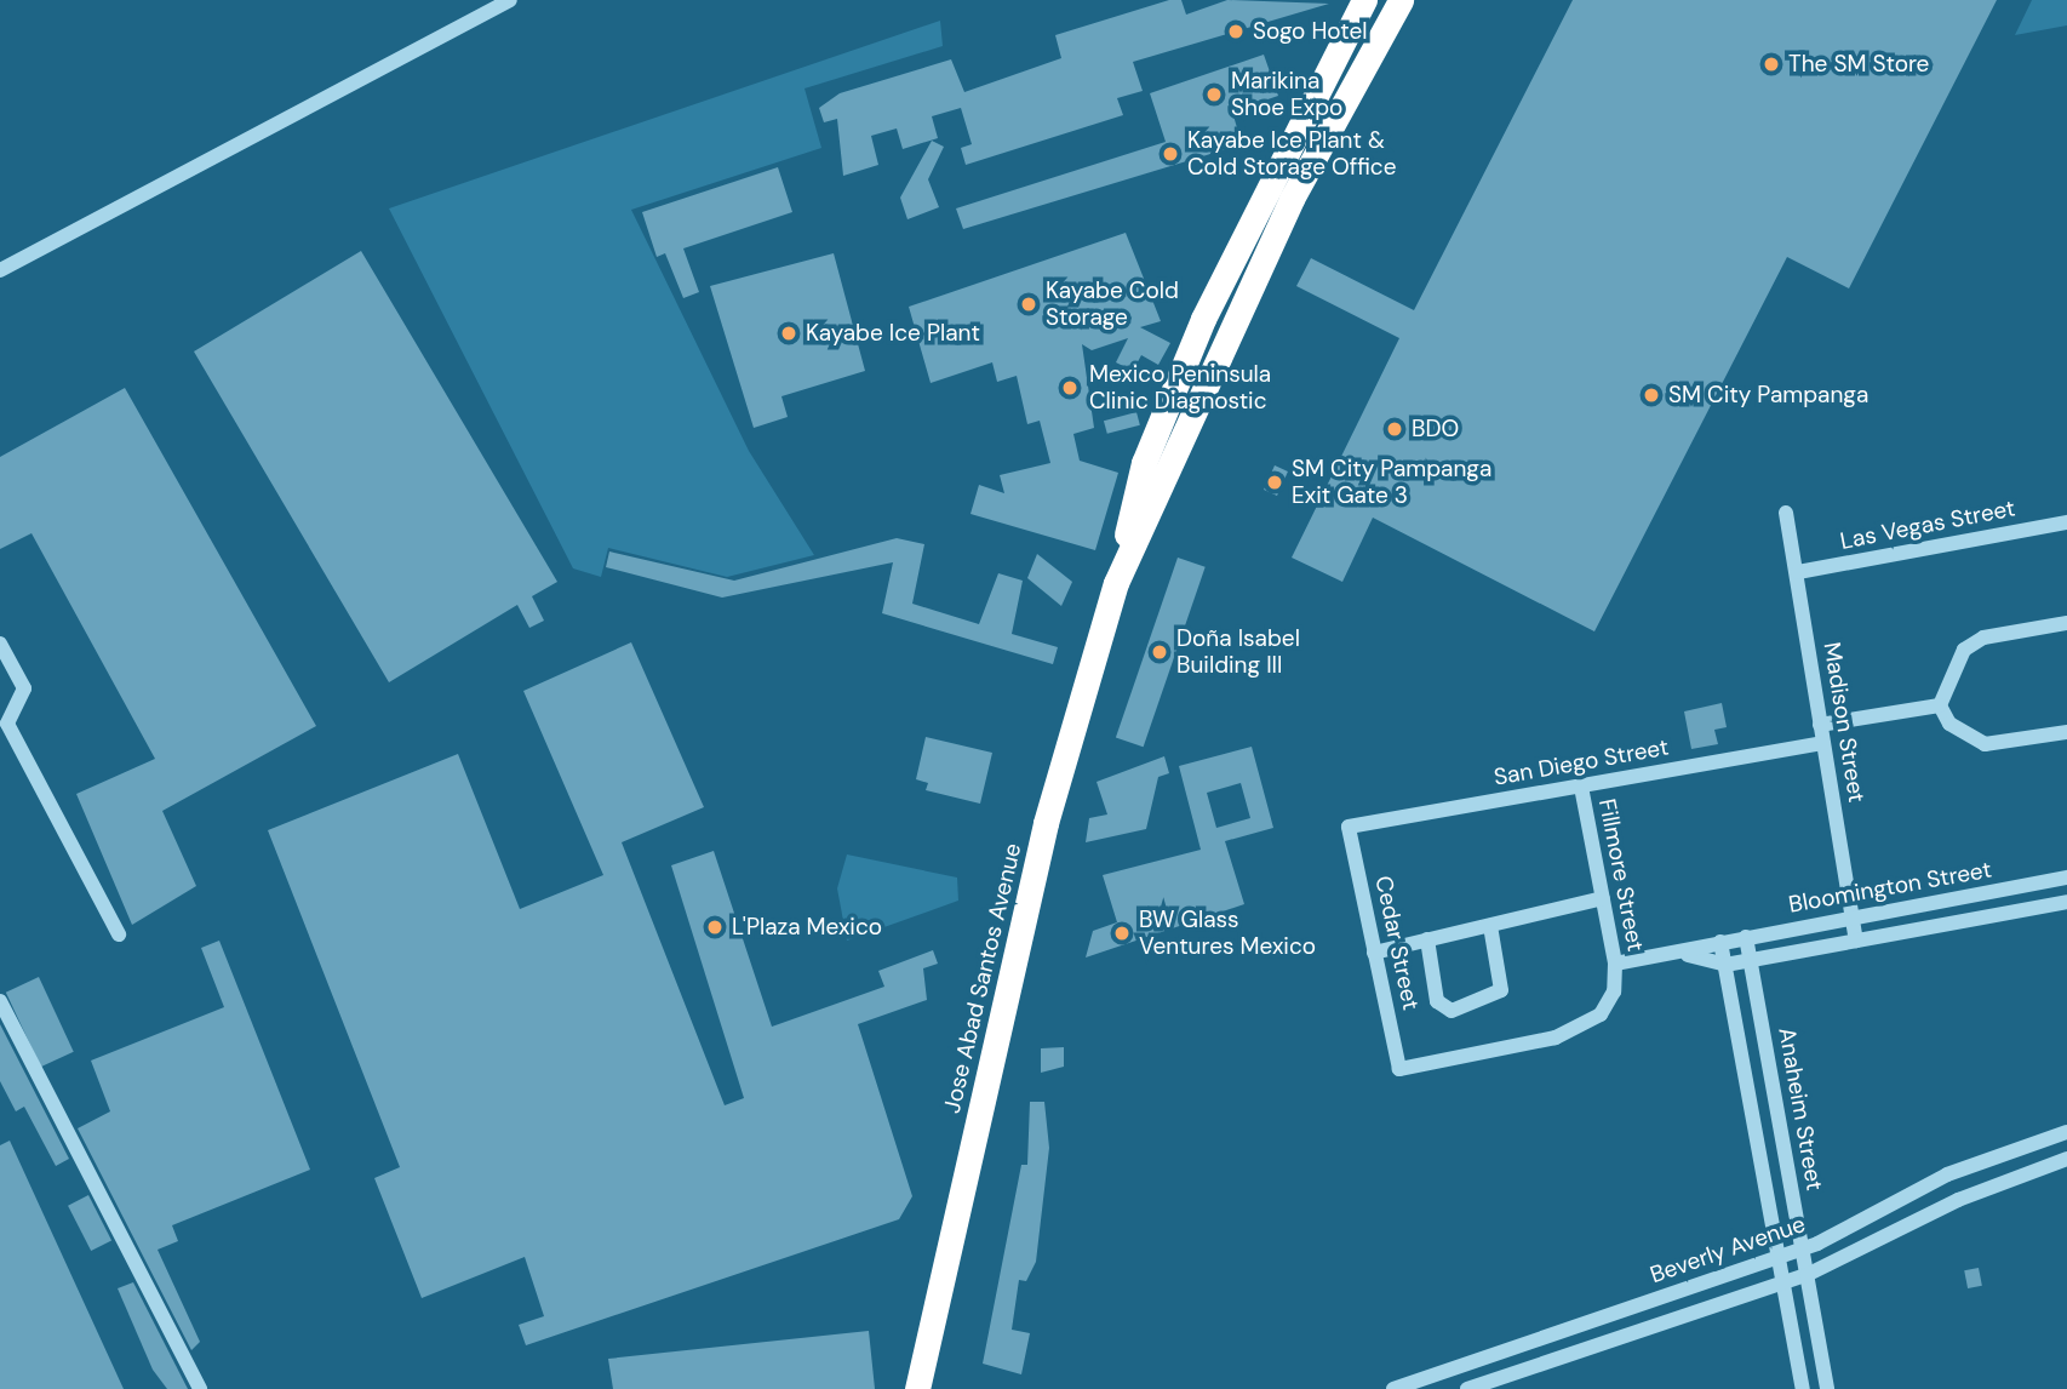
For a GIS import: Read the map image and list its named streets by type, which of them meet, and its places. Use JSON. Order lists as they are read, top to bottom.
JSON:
{
  "streets": {
    "highway": ["Jose Abad Santos Avenue"],
    "street": [
      "Las Vegas Street",
      "Madison Street",
      "San Diego Street",
      "Fillmore Street",
      "Bloomington Street",
      "Cedar Street",
      "Anaheim Street",
      "Beverly Avenue"
    ]
  },
  "crossings": [
    ["Las Vegas Street", "Madison Street"],
    ["Madison Street", "San Diego Street"],
    ["Madison Street", "Bloomington Street"],
    ["San Diego Street", "Fillmore Street"],
    ["San Diego Street", "Cedar Street"],
    ["Fillmore Street", "Cedar Street"],
    ["Bloomington Street", "Anaheim Street"],
    ["Anaheim Street", "Beverly Avenue"]
  ],
  "places": [
    "Sogo Hotel",
    "The SM Store",
    "Marikina Shoe Expo",
    "Kayabe Ice Plant & Cold Storage Office",
    "Kayabe Cold Storage",
    "Kayabe Ice Plant",
    "Mexico Peninsula Clinic Diagnostic",
    "SM City Pampanga",
    "BDO",
    "SM City Pampanga Exit Gate 3",
    "Doña Isabel Building III",
    "L'Plaza Mexico",
    "BW Glass Ventures Mexico"
  ]
}
